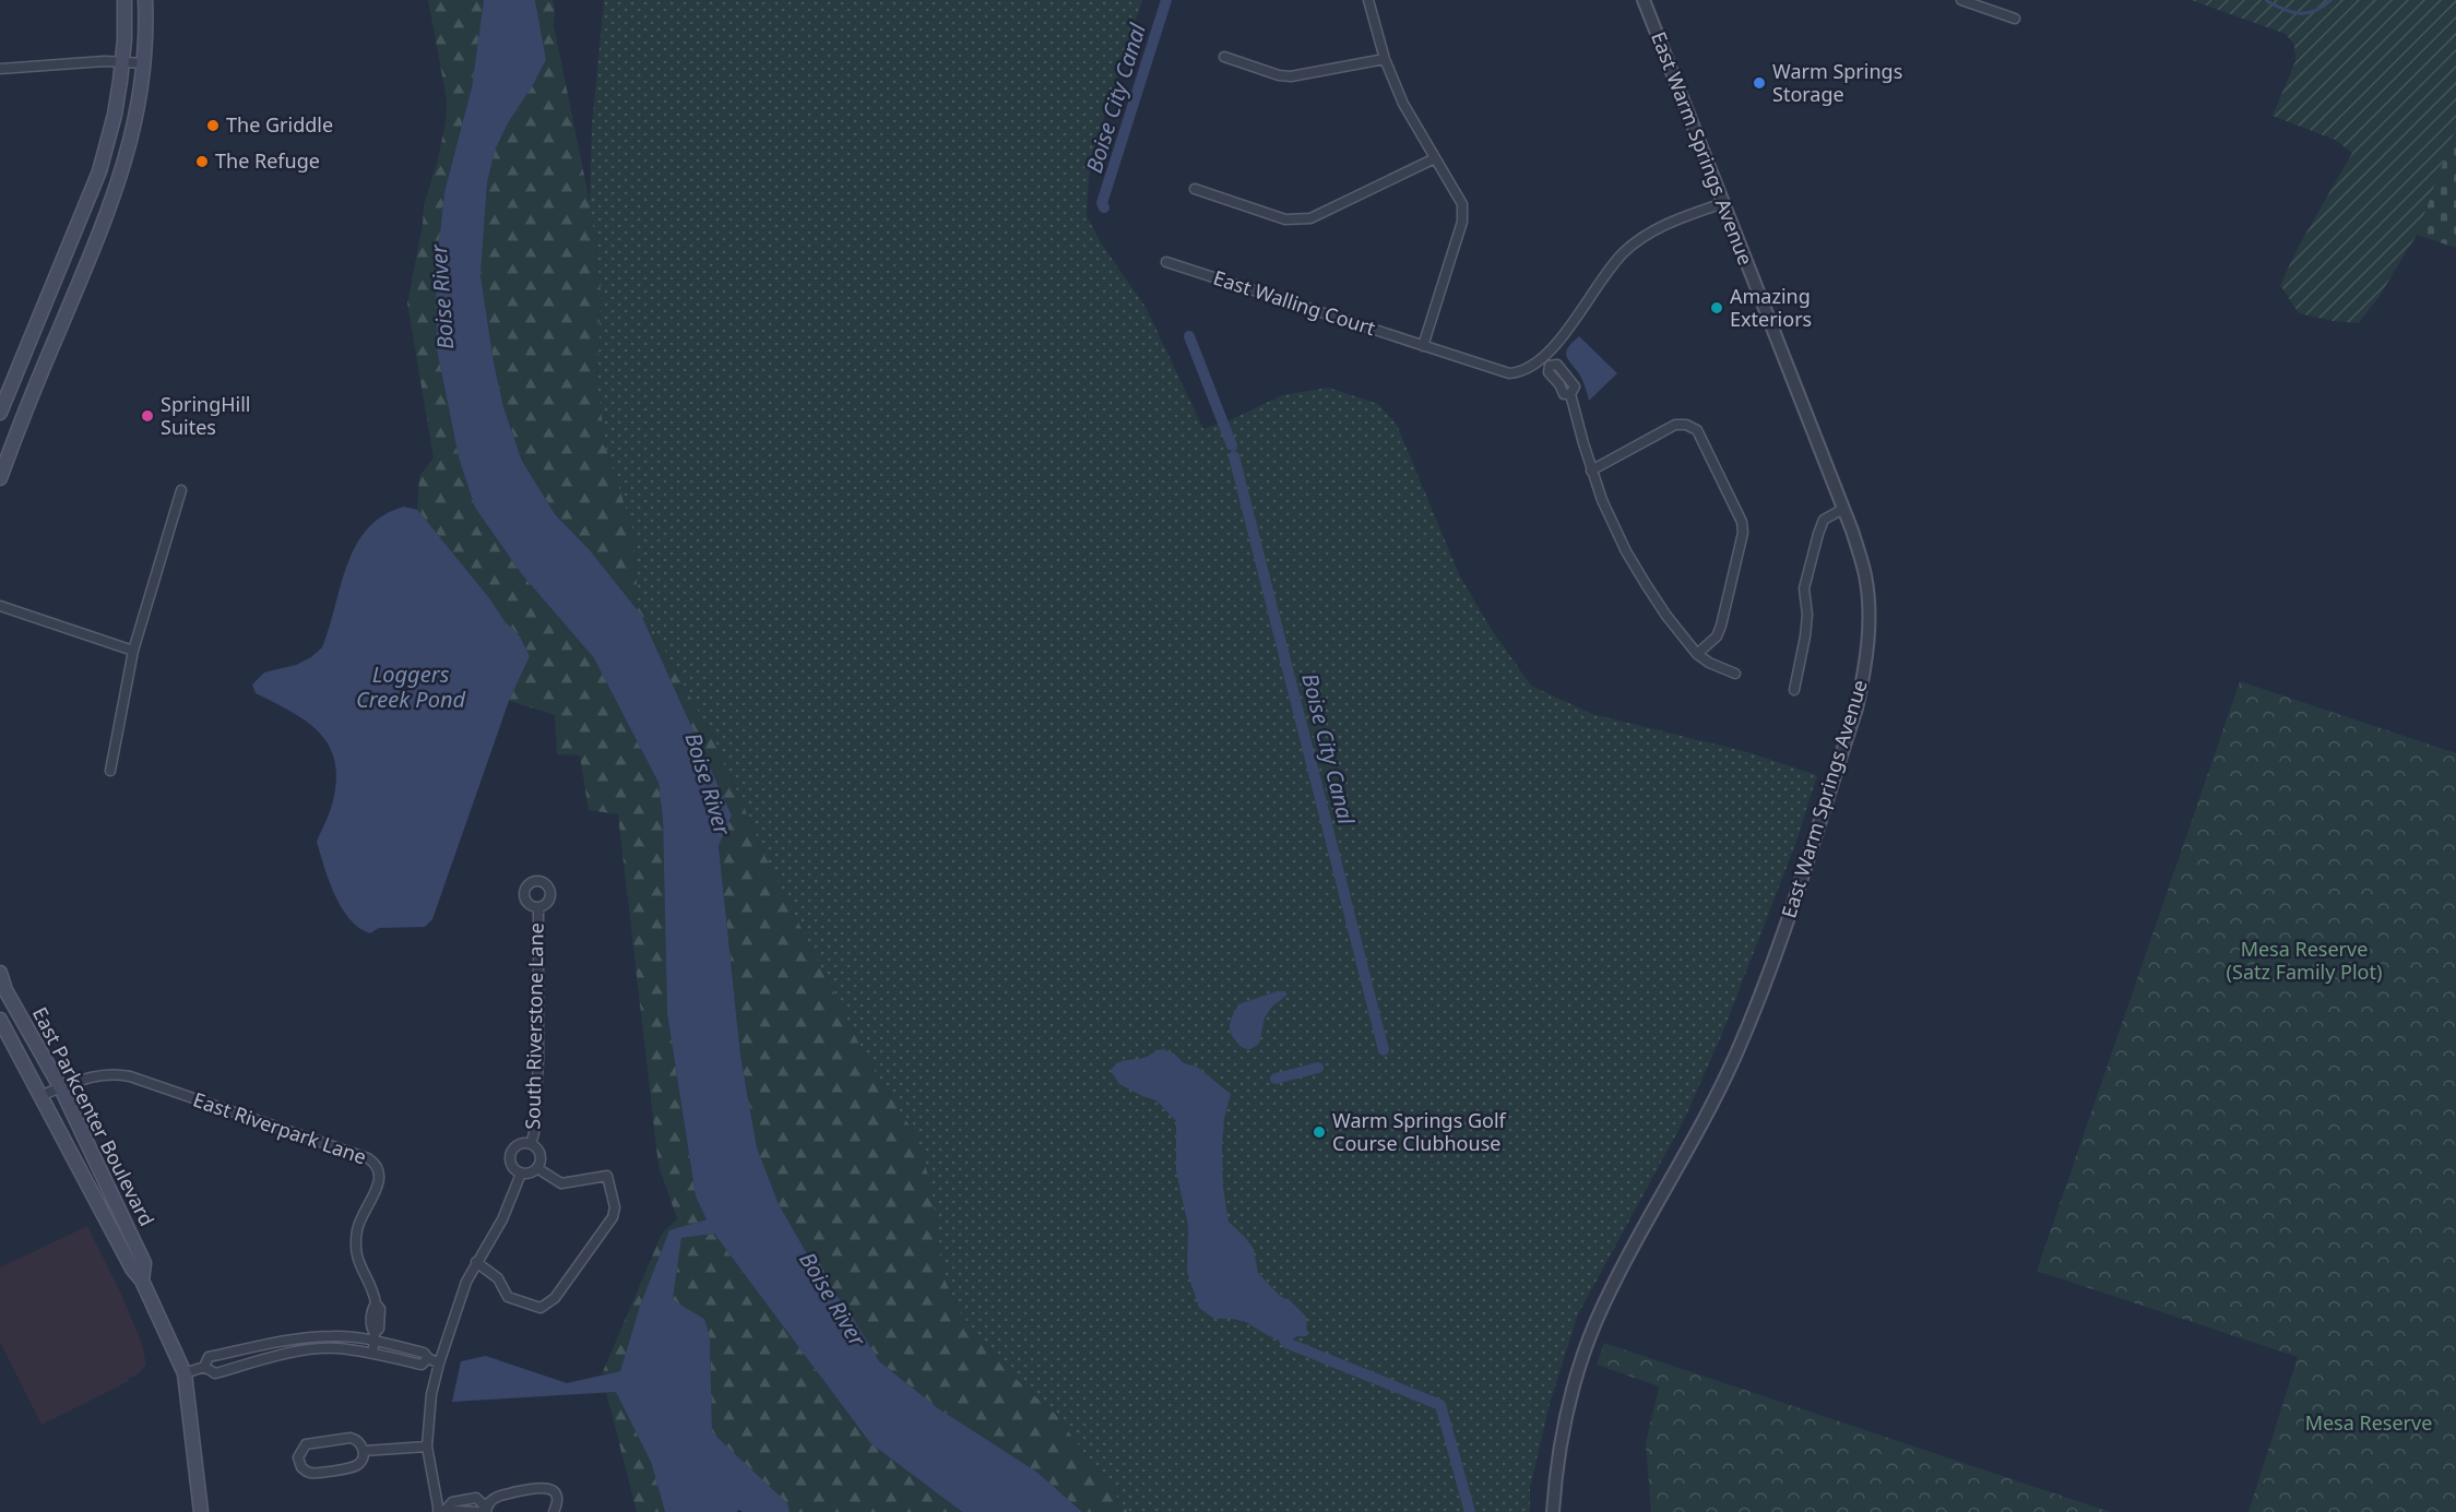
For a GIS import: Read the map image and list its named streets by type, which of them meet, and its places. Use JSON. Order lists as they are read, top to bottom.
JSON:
{
  "streets": {
    "main road": ["East Parkcenter Boulevard"],
    "street": [
      "East Warm Springs Avenue",
      "East Walling Court",
      "South Riverstone Lane",
      "East Riverpark Lane"
    ]
  },
  "crossings": [
    ["East Parkcenter Boulevard", "East Riverpark Lane"]
  ],
  "water": ["Boise City Canal", "Boise River", "Loggers Creek Pond"],
  "parks": ["Mesa Reserve (Satz Family Plot)", "Mesa Reserve"],
  "places": [
    "Warm Springs Storage",
    "The Griddle",
    "The Refuge",
    "Amazing Exteriors",
    "SpringHill Suites",
    "Warm Springs Golf Course Clubhouse"
  ]
}
